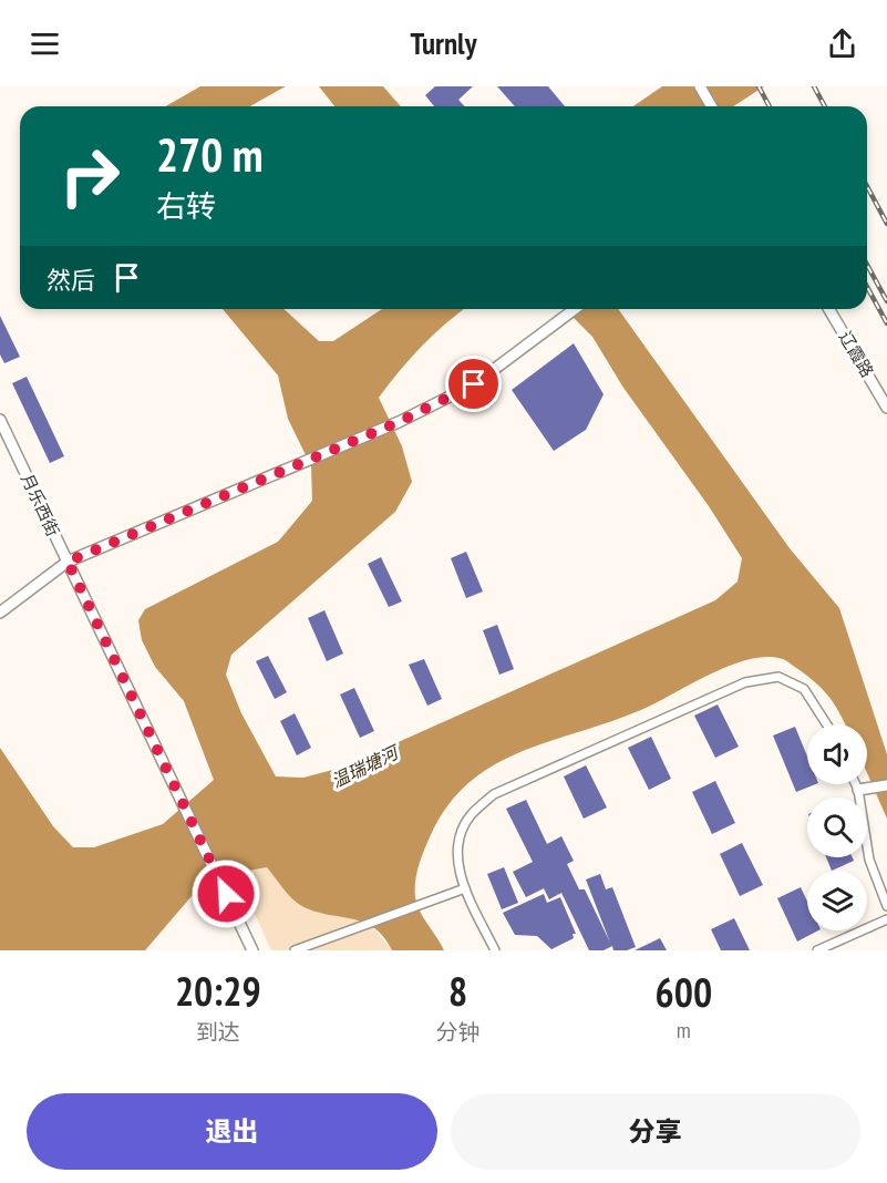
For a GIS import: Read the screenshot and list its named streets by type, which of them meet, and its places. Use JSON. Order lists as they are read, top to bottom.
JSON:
{
  "streets": {
    "street": ["辽霞路", "月乐西街"]
  },
  "water": ["温瑞塘河"],
  "page": {
    "header": "Turnly",
    "turn": ["270 m", "右转"],
    "then": "然后",
    "eta": [
      "20:29",
      "到达",
      "8",
      "分钟",
      "600",
      "m"
    ],
    "buttons": ["退出", "分享"]
  }
}
